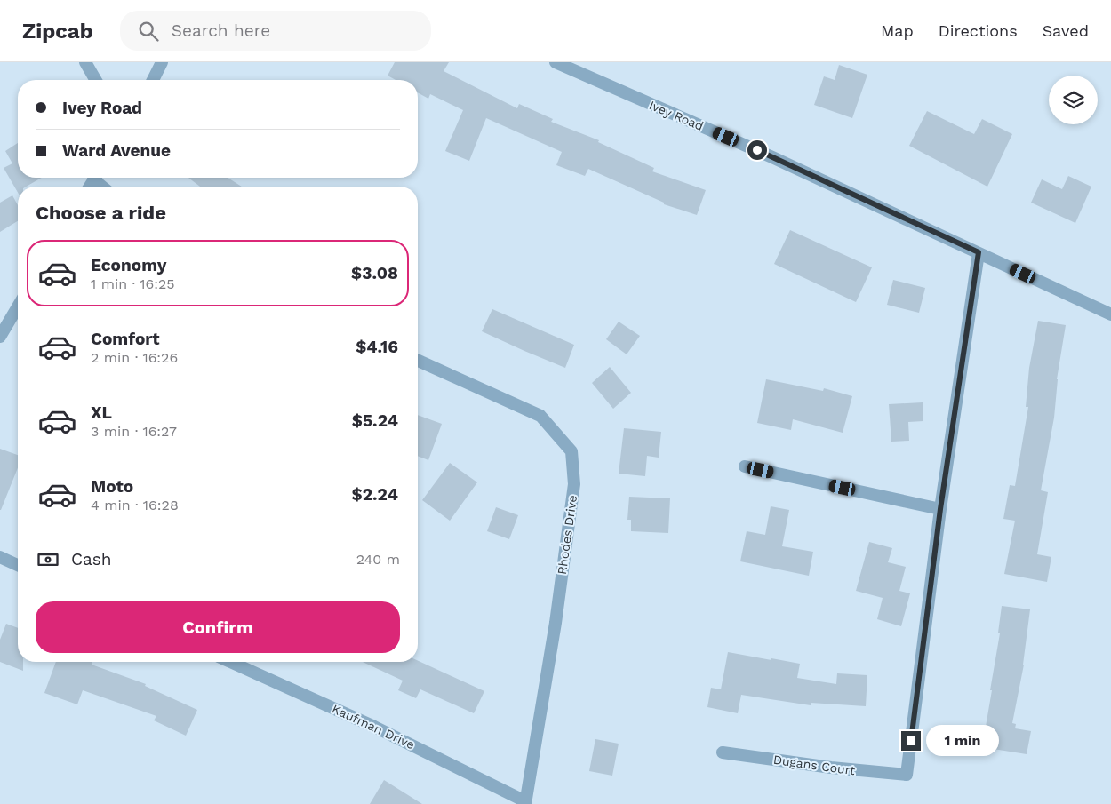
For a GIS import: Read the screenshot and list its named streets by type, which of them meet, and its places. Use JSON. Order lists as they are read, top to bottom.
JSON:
{
  "streets": {
    "street": [
      "Ivey Road",
      "Rhodes Drive",
      "Kaufman Drive",
      "Dugans Court"
    ]
  },
  "crossings": [
    ["Rhodes Drive", "Kaufman Drive"]
  ],
  "page": {
    "header": "Zipcab",
    "search": "Search here",
    "nav": ["Map", "Directions", "Saved"],
    "banner": ["Ivey Road", "Ward Avenue"],
    "heading": "Choose a ride",
    "list": [
      {
        "name": "Economy",
        "note": "1 min · 16:25",
        "value": "$3.08"
      },
      {
        "name": "Comfort",
        "note": "2 min · 16:26",
        "value": "$4.16"
      },
      {
        "name": "XL",
        "note": "3 min · 16:27",
        "value": "$5.24"
      },
      {
        "name": "Moto",
        "note": "4 min · 16:28",
        "value": "$2.24"
      }
    ],
    "pay": ["Cash", "240 m"],
    "buttons": "Confirm",
    "bubble": "1 min"
  }
}
